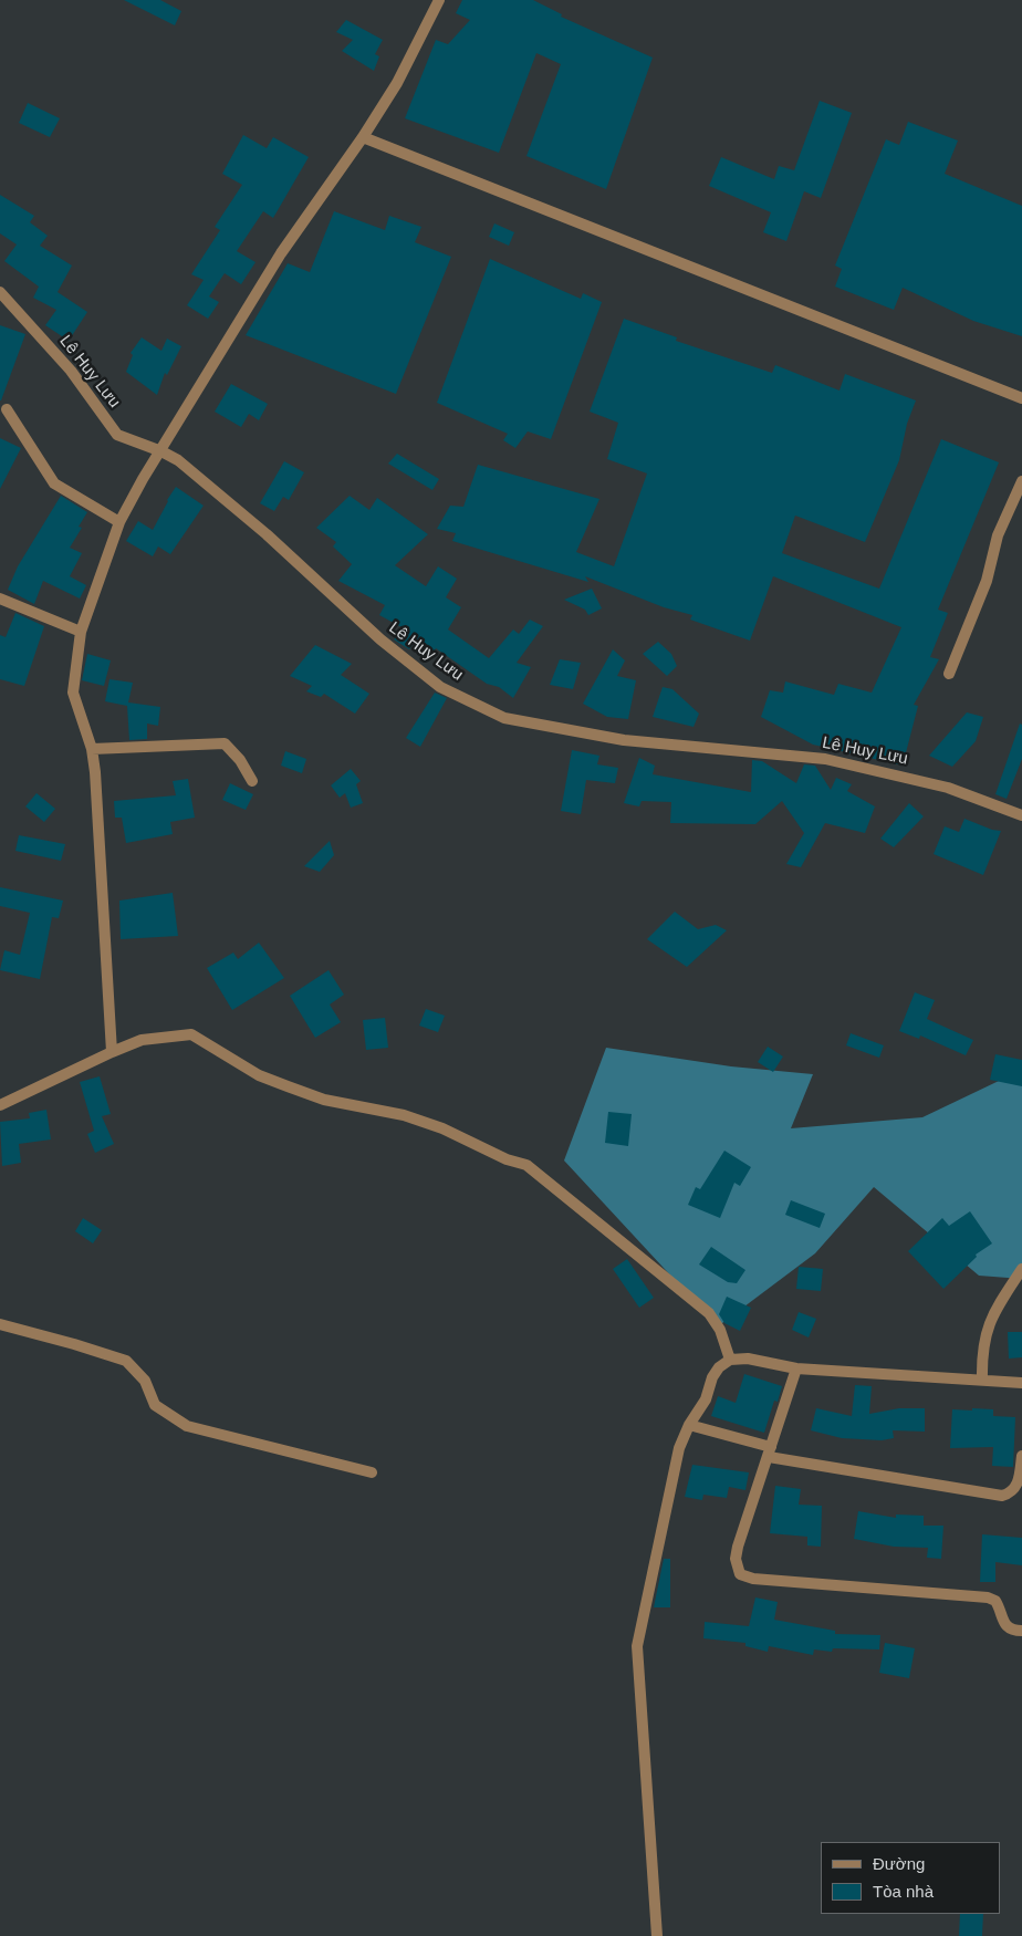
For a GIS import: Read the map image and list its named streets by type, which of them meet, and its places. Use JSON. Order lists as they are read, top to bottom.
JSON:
{
  "streets": {
    "street": ["Lê Huy Lưu"]
  },
  "legend": ["Đường", "Tòa nhà"]
}
